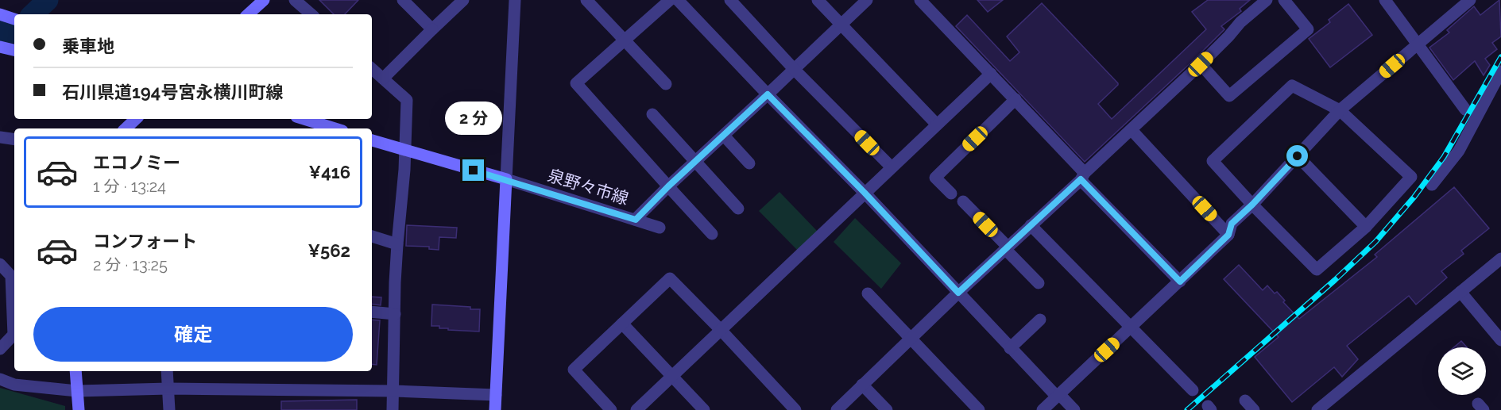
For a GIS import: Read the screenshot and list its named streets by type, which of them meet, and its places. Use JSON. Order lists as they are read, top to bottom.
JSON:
{
  "streets": {
    "street": ["泉野々市線"]
  },
  "page": {
    "banner": ["乗車地", "石川県道194号宮永横川町線"],
    "bubble": "2 分",
    "list": [
      {
        "name": "エコノミー",
        "note": "1 分 · 13:24",
        "value": "¥416"
      },
      {
        "name": "コンフォート",
        "note": "2 分 · 13:25",
        "value": "¥562"
      }
    ],
    "buttons": "確定"
  }
}
